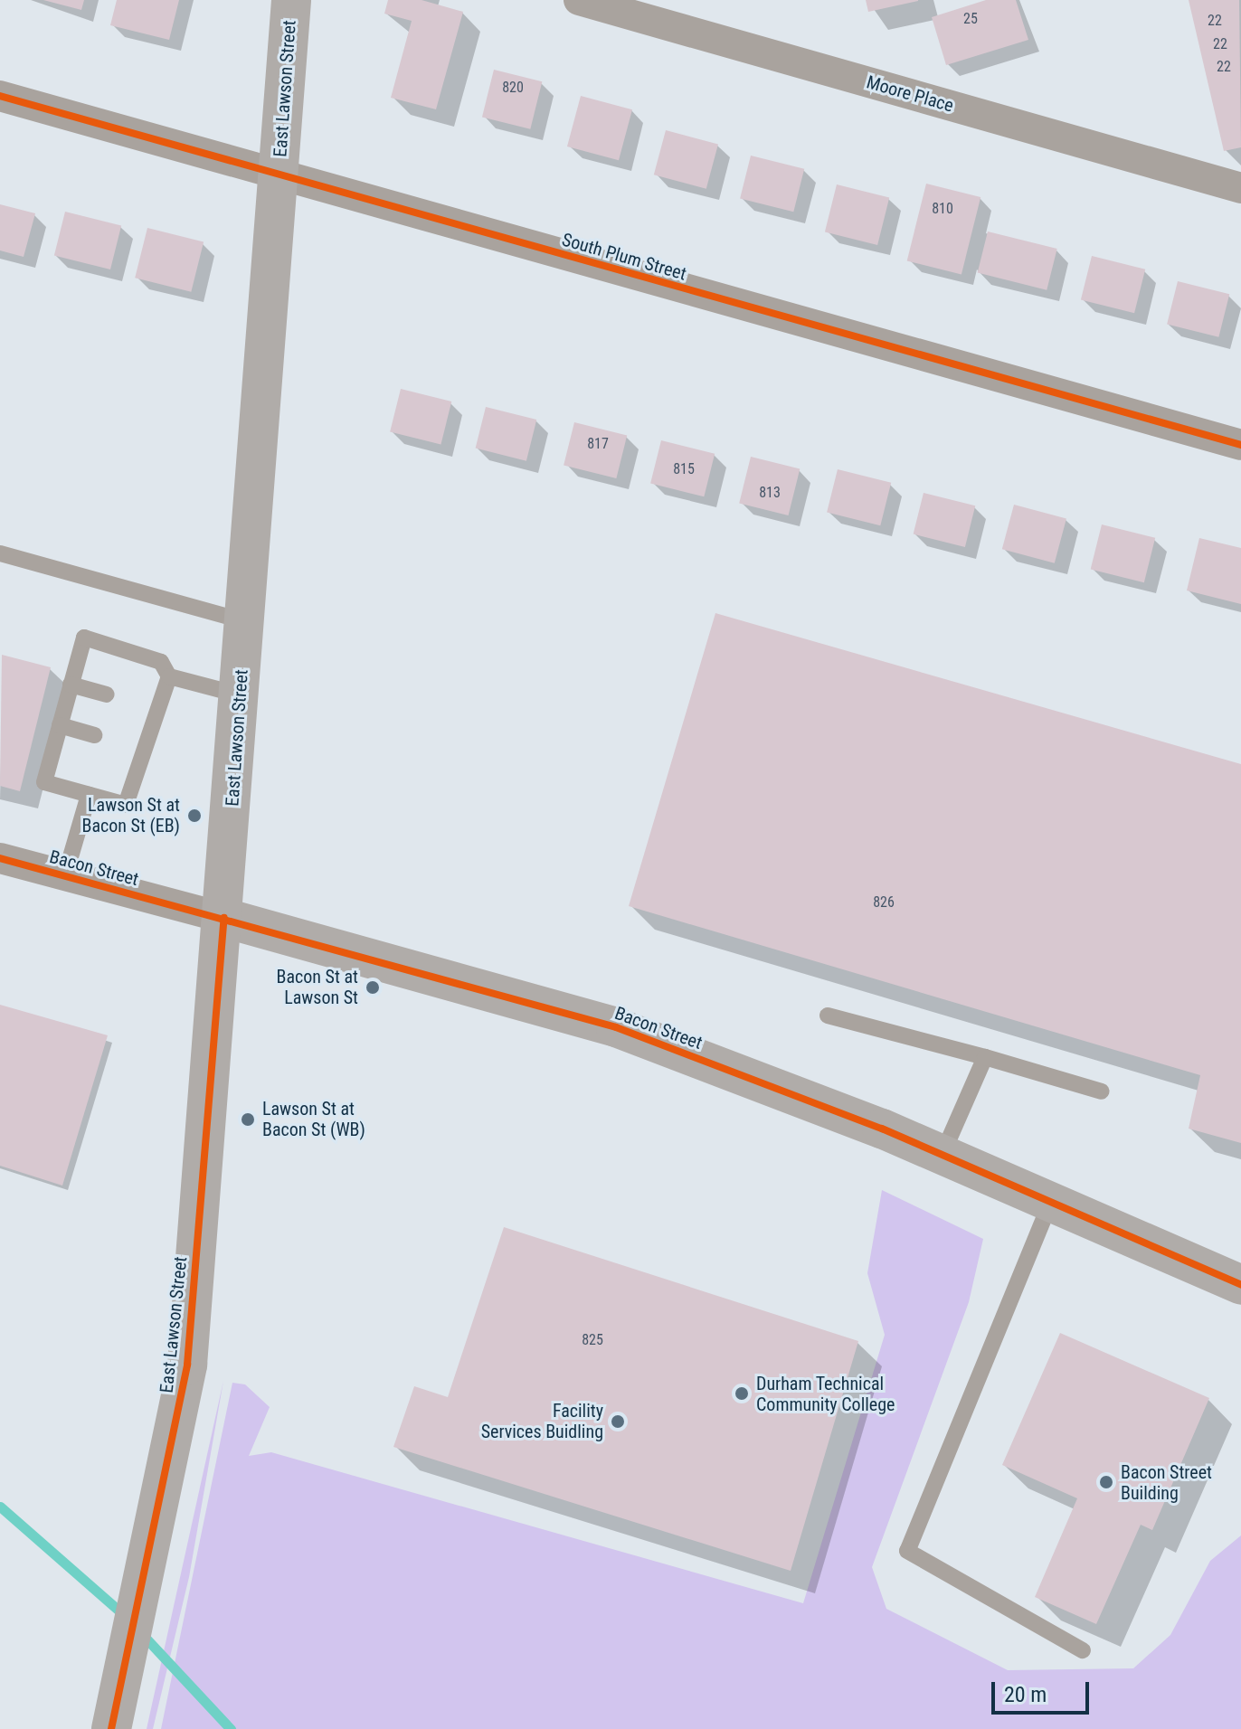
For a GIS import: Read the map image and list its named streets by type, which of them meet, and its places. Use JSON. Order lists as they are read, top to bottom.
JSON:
{
  "streets": {
    "street": [
      "East Lawson Street",
      "Moore Place",
      "South Plum Street",
      "Bacon Street"
    ]
  },
  "crossings": [
    ["East Lawson Street", "South Plum Street"],
    ["East Lawson Street", "Bacon Street"]
  ],
  "places": [
    "Lawson St at Bacon St (EB)",
    "Bacon St at Lawson St",
    "Lawson St at Bacon St (WB)",
    "Durham Technical Community College",
    "Facility Services Buidling",
    "Bacon Street Building"
  ],
  "house_numbers": [
    "25",
    "22",
    "22",
    "22",
    "820",
    "810",
    "817",
    "815",
    "813",
    "826",
    "825"
  ],
  "scale_bar": "20 m"
}
